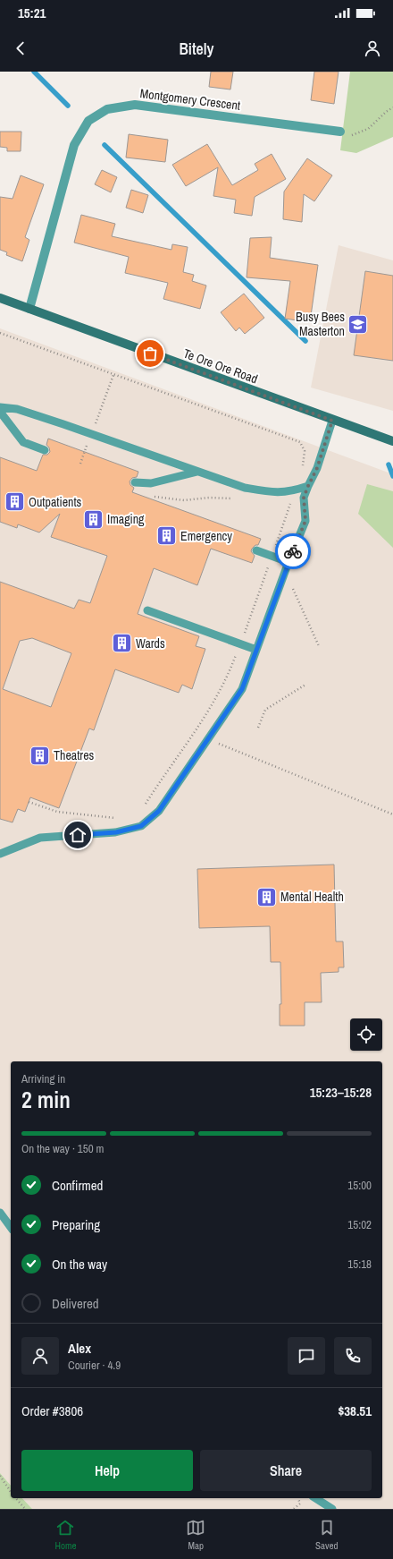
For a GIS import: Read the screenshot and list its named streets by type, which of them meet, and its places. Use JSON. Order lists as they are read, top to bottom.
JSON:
{
  "streets": {
    "main road": ["Te Ore Ore Road"],
    "street": ["Montgomery Crescent"]
  },
  "crossings": [
    ["Montgomery Crescent", "Te Ore Ore Road"]
  ],
  "places": {
    "school or university": ["Busy Bees Masterton"],
    "building": [
      "Outpatients",
      "Imaging",
      "Emergency",
      "Wards",
      "Theatres",
      "Mental Health"
    ]
  },
  "page": {
    "status": "15:21",
    "header": "Bitely",
    "heading": ["2 min", "Arriving in", "15:23–15:28"],
    "panel": [
      "Alex",
      "Courier · 4.9",
      "Order #3806",
      "$38.51"
    ],
    "bar": "On the way · 150 m",
    "list": [
      ["Confirmed", "15:00"],
      ["Preparing", "15:02"],
      ["On the way", "15:18"],
      "Delivered"
    ],
    "buttons": ["Help", "Share"],
    "tabs": ["Home", "Map", "Saved"]
  }
}
